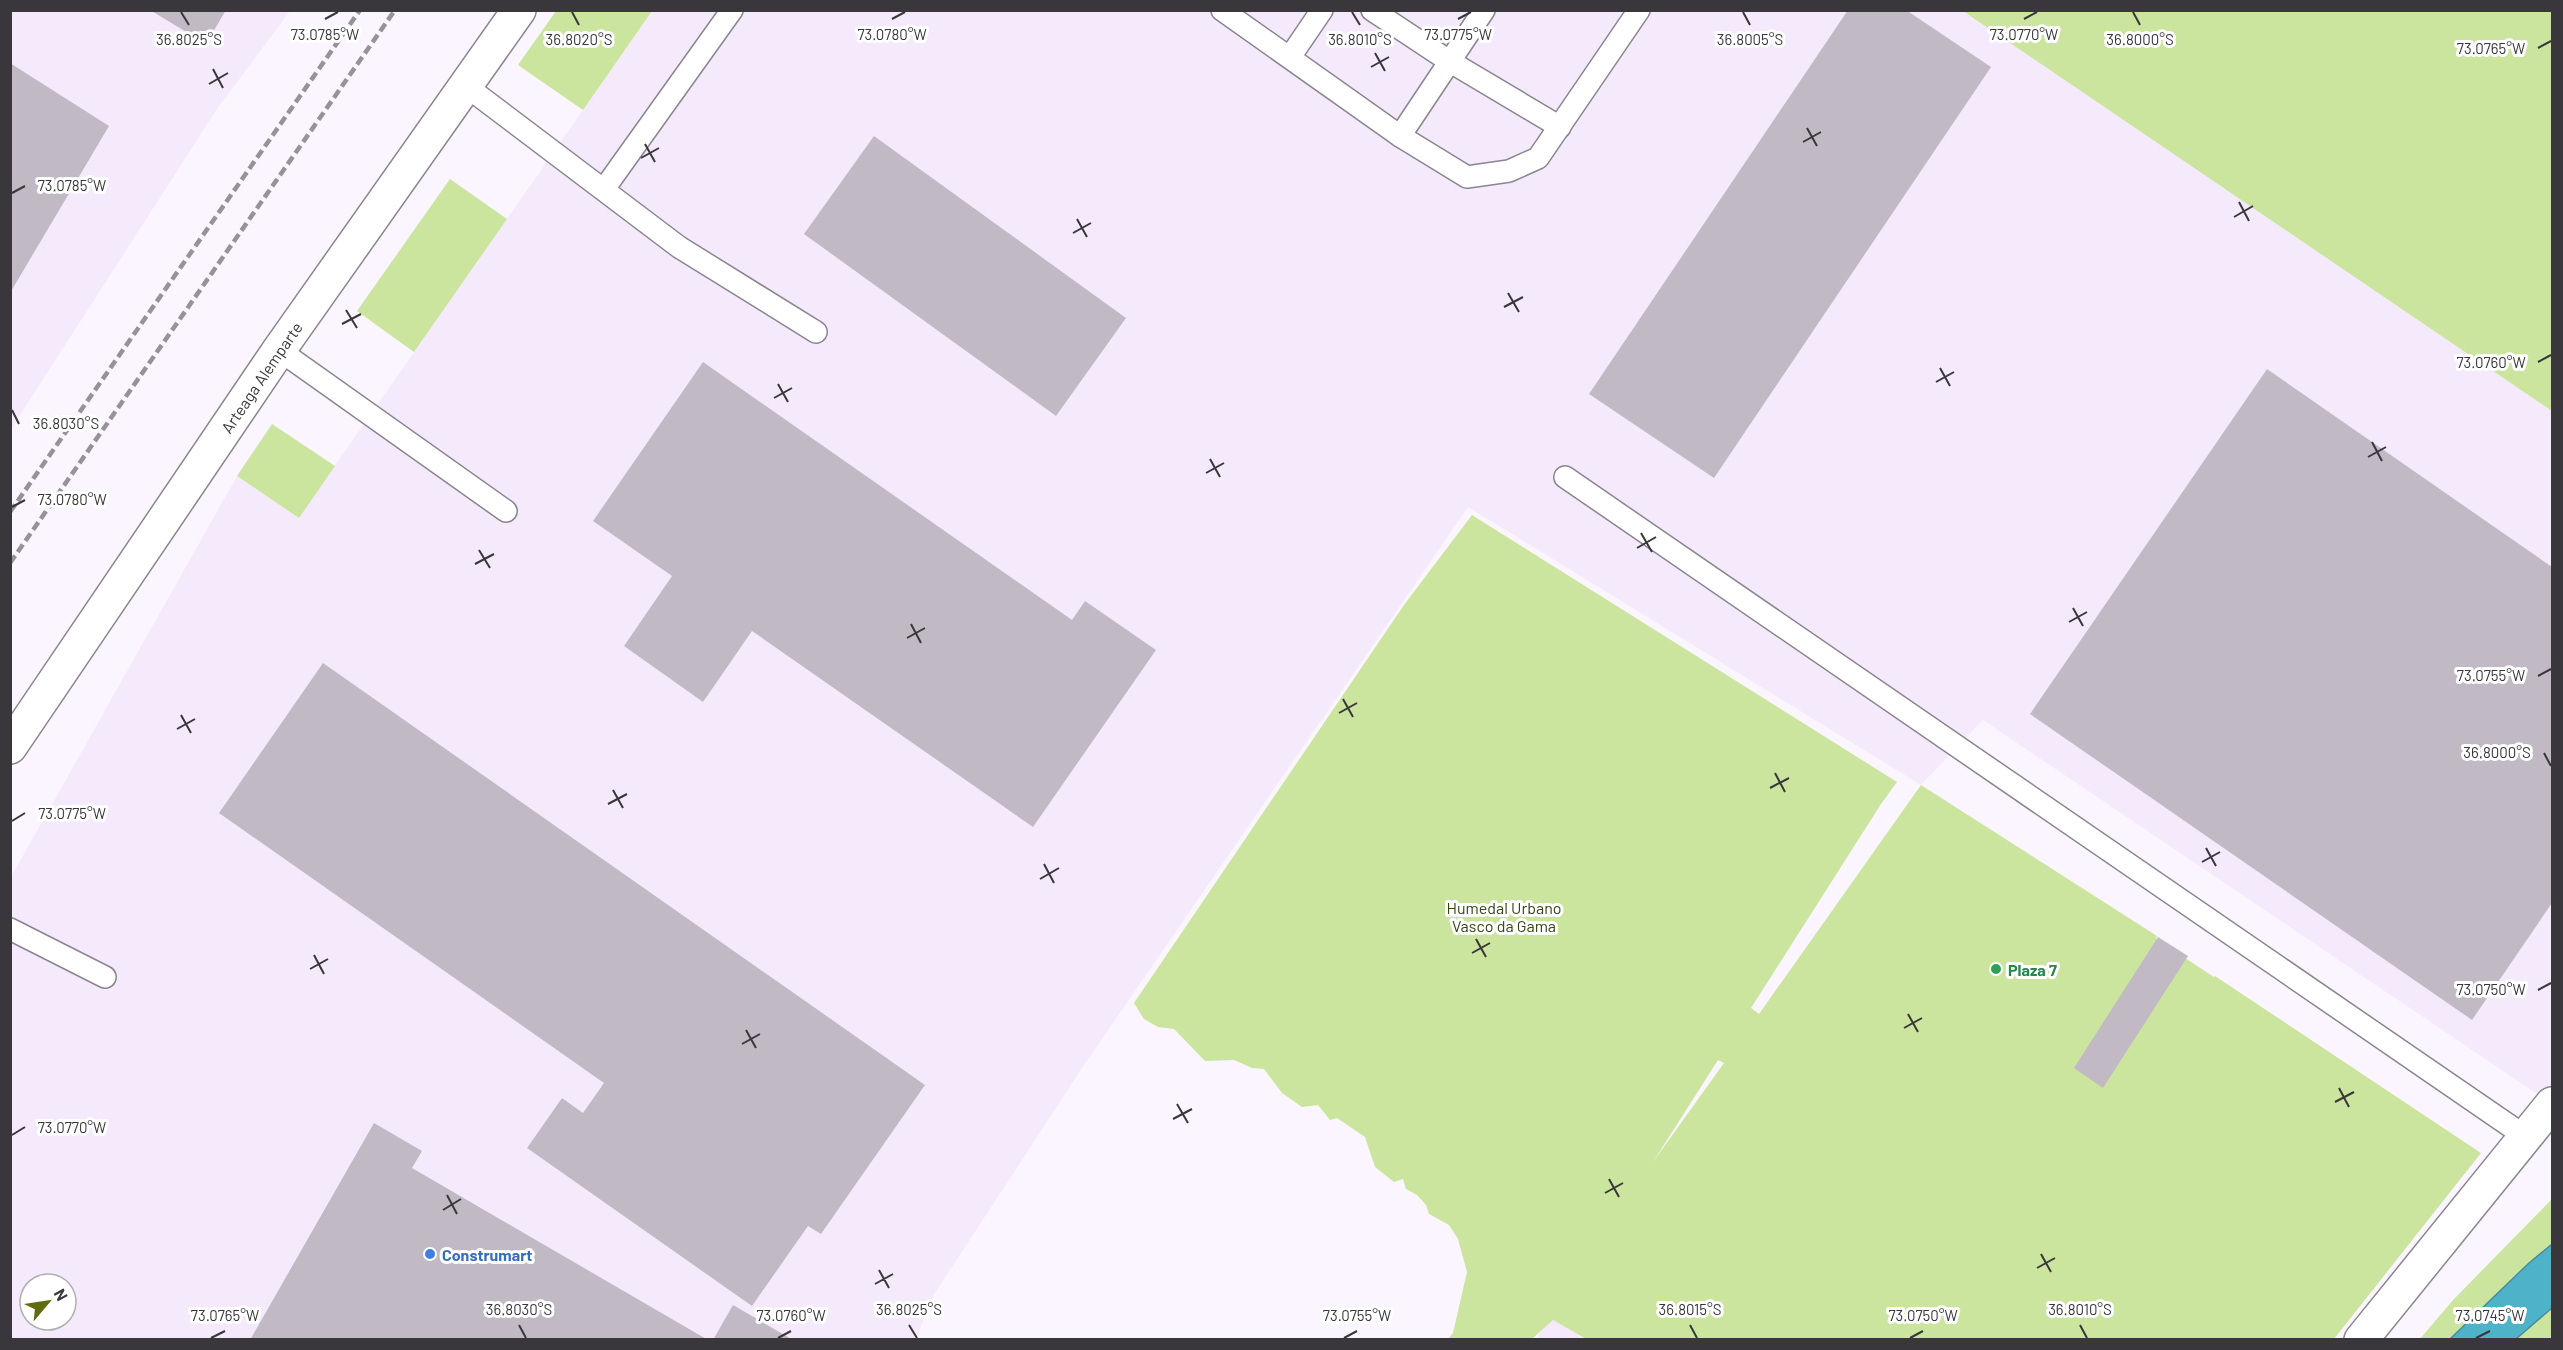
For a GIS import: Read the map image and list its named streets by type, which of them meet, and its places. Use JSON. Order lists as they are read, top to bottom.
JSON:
{
  "streets": {
    "main road": ["Arteaga Alemparte"]
  },
  "parks": ["Humedal Urbano Vasco da Gama"],
  "places": ["Plaza 7", "Construmart"],
  "north": "top right",
  "coordinates": [
    "73.0785°W",
    "73.0780°W",
    "73.0775°W",
    "73.0770°W",
    "36.8025°S",
    "36.8020°S",
    "36.8010°S",
    "36.8005°S",
    "36.8000°S",
    "73.0765°W",
    "73.0760°W",
    "36.8030°S",
    "73.0755°W",
    "73.0750°W",
    "36.8015°S",
    "73.0745°W"
  ]
}
